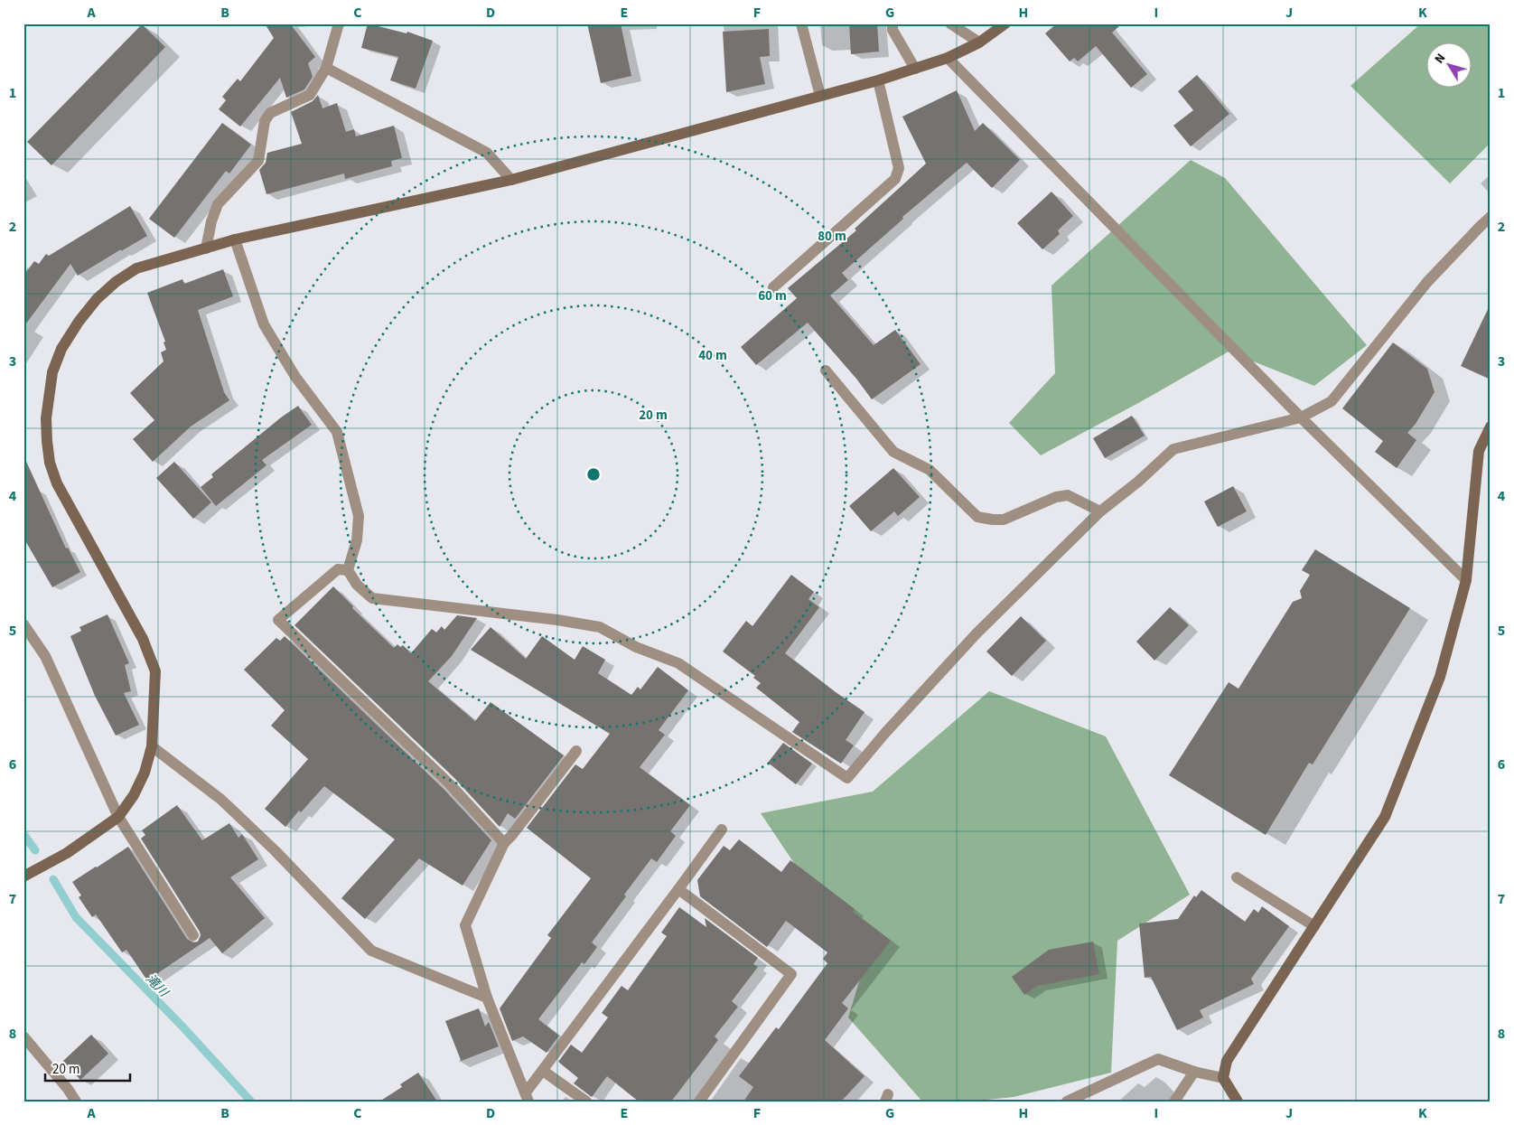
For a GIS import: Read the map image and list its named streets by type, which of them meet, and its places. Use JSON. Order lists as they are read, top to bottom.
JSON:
{
  "water": ["滝川"],
  "scale_bar": "20 m",
  "north": "top left",
  "grid": {
    "columns": [
      "A",
      "B",
      "C",
      "D",
      "E",
      "F",
      "G",
      "H",
      "I",
      "J",
      "K"
    ],
    "rows": [
      "1",
      "2",
      "3",
      "4",
      "5",
      "6",
      "7",
      "8"
    ]
  },
  "rings": [
    "80 m",
    "60 m",
    "40 m",
    "20 m"
  ]
}
